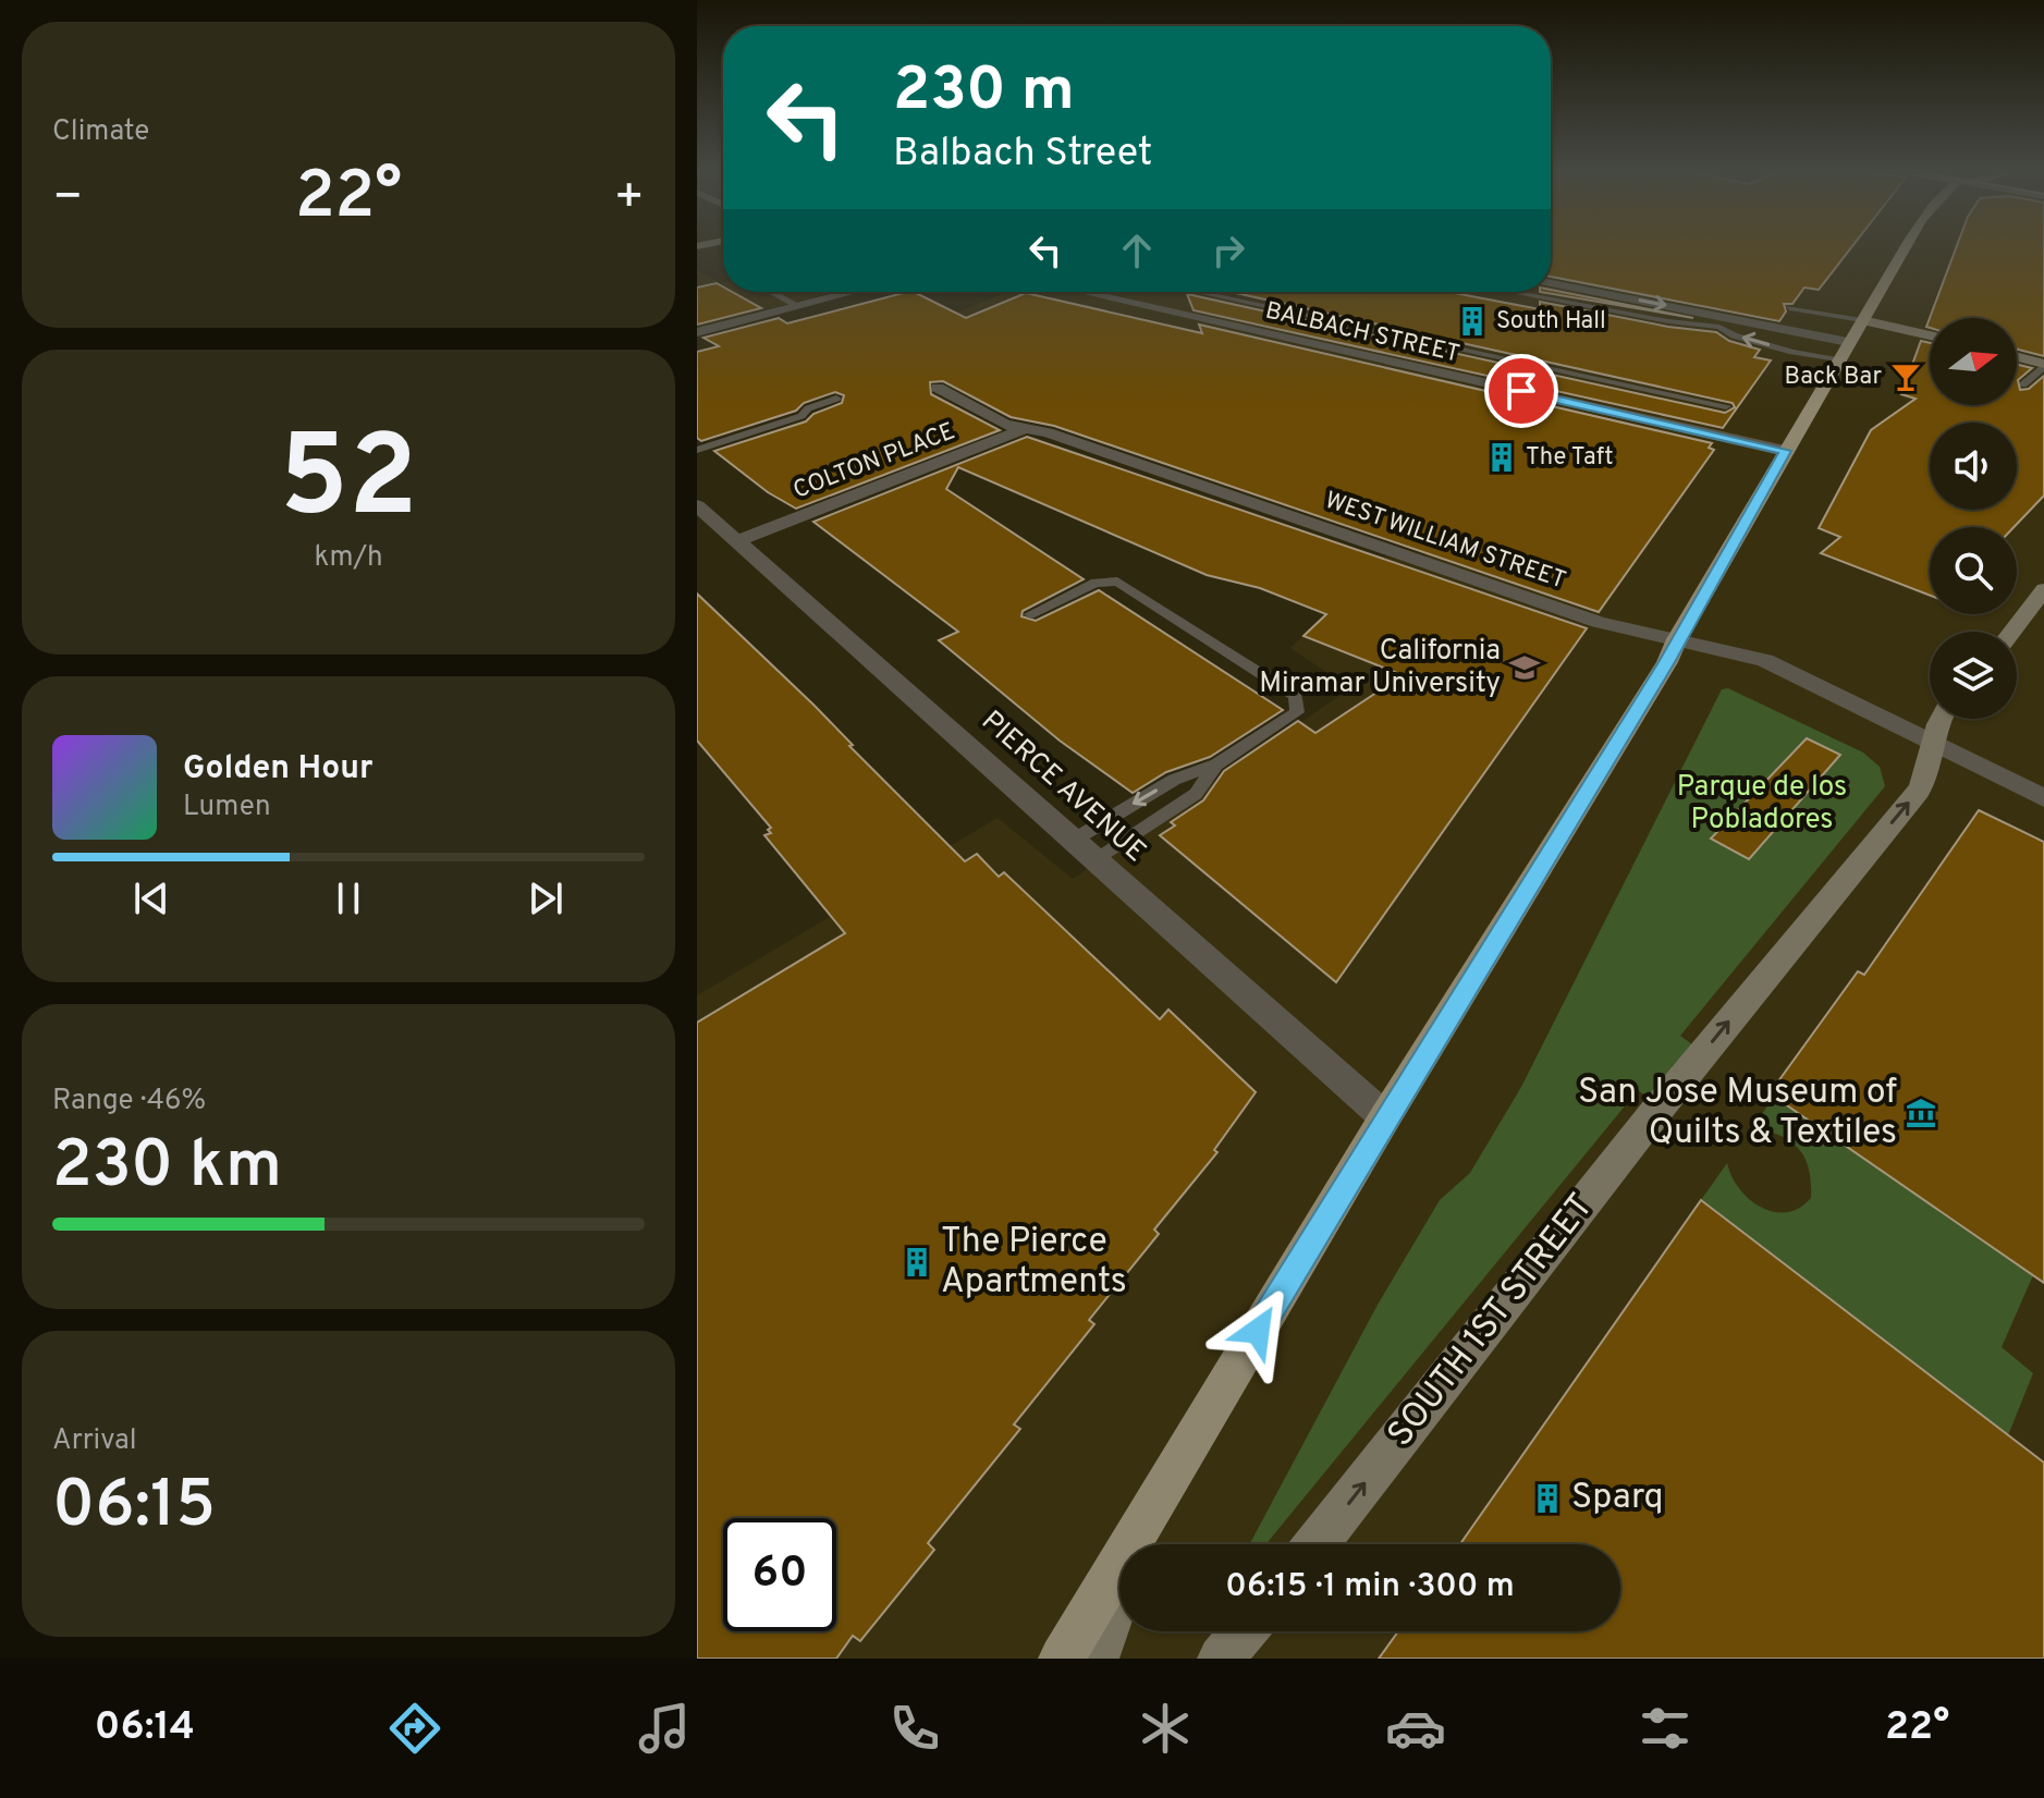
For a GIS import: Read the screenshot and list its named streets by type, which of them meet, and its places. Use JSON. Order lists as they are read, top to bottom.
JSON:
{
  "streets": {
    "street": [
      "BALBACH STREET",
      "COLTON PLACE",
      "WEST WILLIAM STREET",
      "PIERCE AVENUE",
      "SOUTH 1ST STREET"
    ]
  },
  "crossings": [
    ["COLTON PLACE", "WEST WILLIAM STREET"],
    ["COLTON PLACE", "PIERCE AVENUE"],
    ["WEST WILLIAM STREET", "SOUTH 1ST STREET"]
  ],
  "one_way": ["SOUTH 1ST STREET"],
  "parks": ["Parque de los Pobladores"],
  "places": {
    "building": [
      "South Hall",
      "The Taft",
      "The Pierce Apartments",
      "Sparq"
    ],
    "bar": ["Back Bar"],
    "school or university": ["California Miramar University"],
    "museum": ["San Jose Museum of Quilts & Textiles"]
  },
  "north": "right",
  "page": {
    "tile": [
      "Climate",
      ["52", "km/h"],
      ["Range · 46%", "230 km"],
      ["Arrival", "06:15"]
    ],
    "turn": ["230 m", "Balbach Street"],
    "heat": ["−", "22°", "+"],
    "song": ["Golden Hour", "Lumen"],
    "limit": "60",
    "trip": "06:15 · 1 min · 300 m",
    "tabs": ["06:14", "22°"]
  }
}
